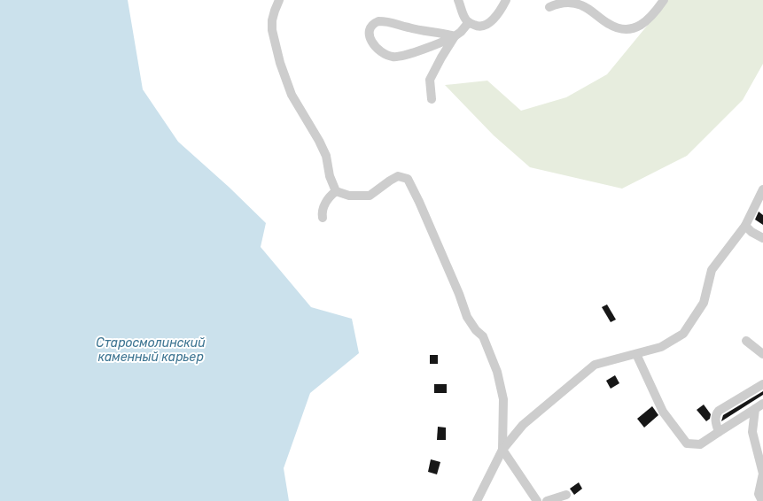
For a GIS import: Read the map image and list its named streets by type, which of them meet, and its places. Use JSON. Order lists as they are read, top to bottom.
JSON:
{
  "water": ["Старосмолинский каменный карьер"]
}
